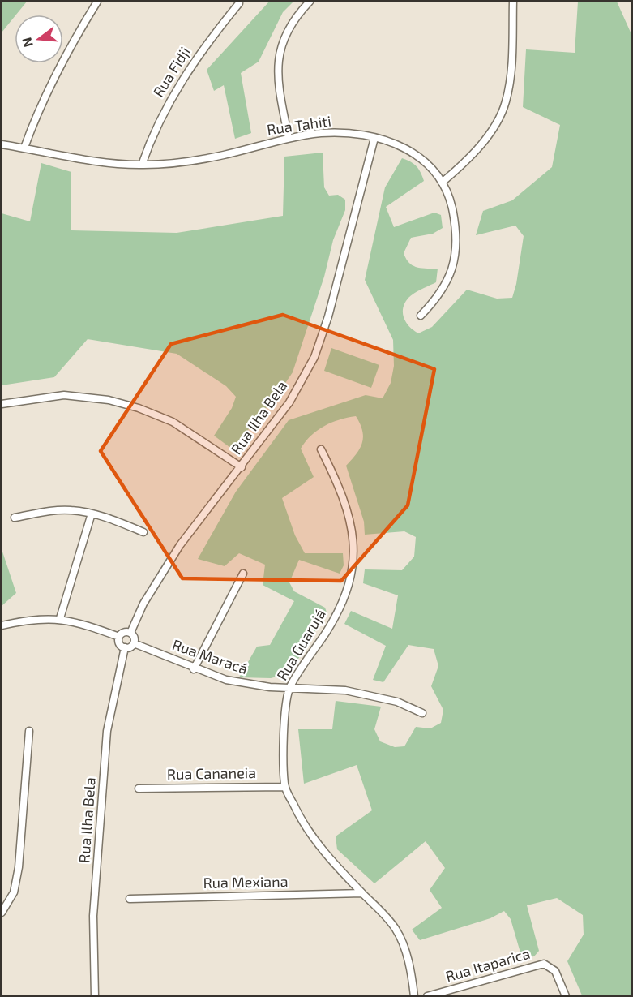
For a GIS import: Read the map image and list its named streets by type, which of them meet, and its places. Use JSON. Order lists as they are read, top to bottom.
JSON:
{
  "streets": {
    "street": [
      "Rua Fidji",
      "Rua Tahiti",
      "Rua Ilha Bela",
      "Rua Guarujá",
      "Rua Maracá",
      "Rua Cananeia",
      "Rua Mexiana",
      "Rua Itaparica"
    ]
  },
  "crossings": [
    ["Rua Fidji", "Rua Tahiti"],
    ["Rua Tahiti", "Rua Ilha Bela"],
    ["Rua Ilha Bela", "Rua Maracá"],
    ["Rua Guarujá", "Rua Maracá"],
    ["Rua Guarujá", "Rua Cananeia"],
    ["Rua Guarujá", "Rua Mexiana"]
  ],
  "north": "left"
}
